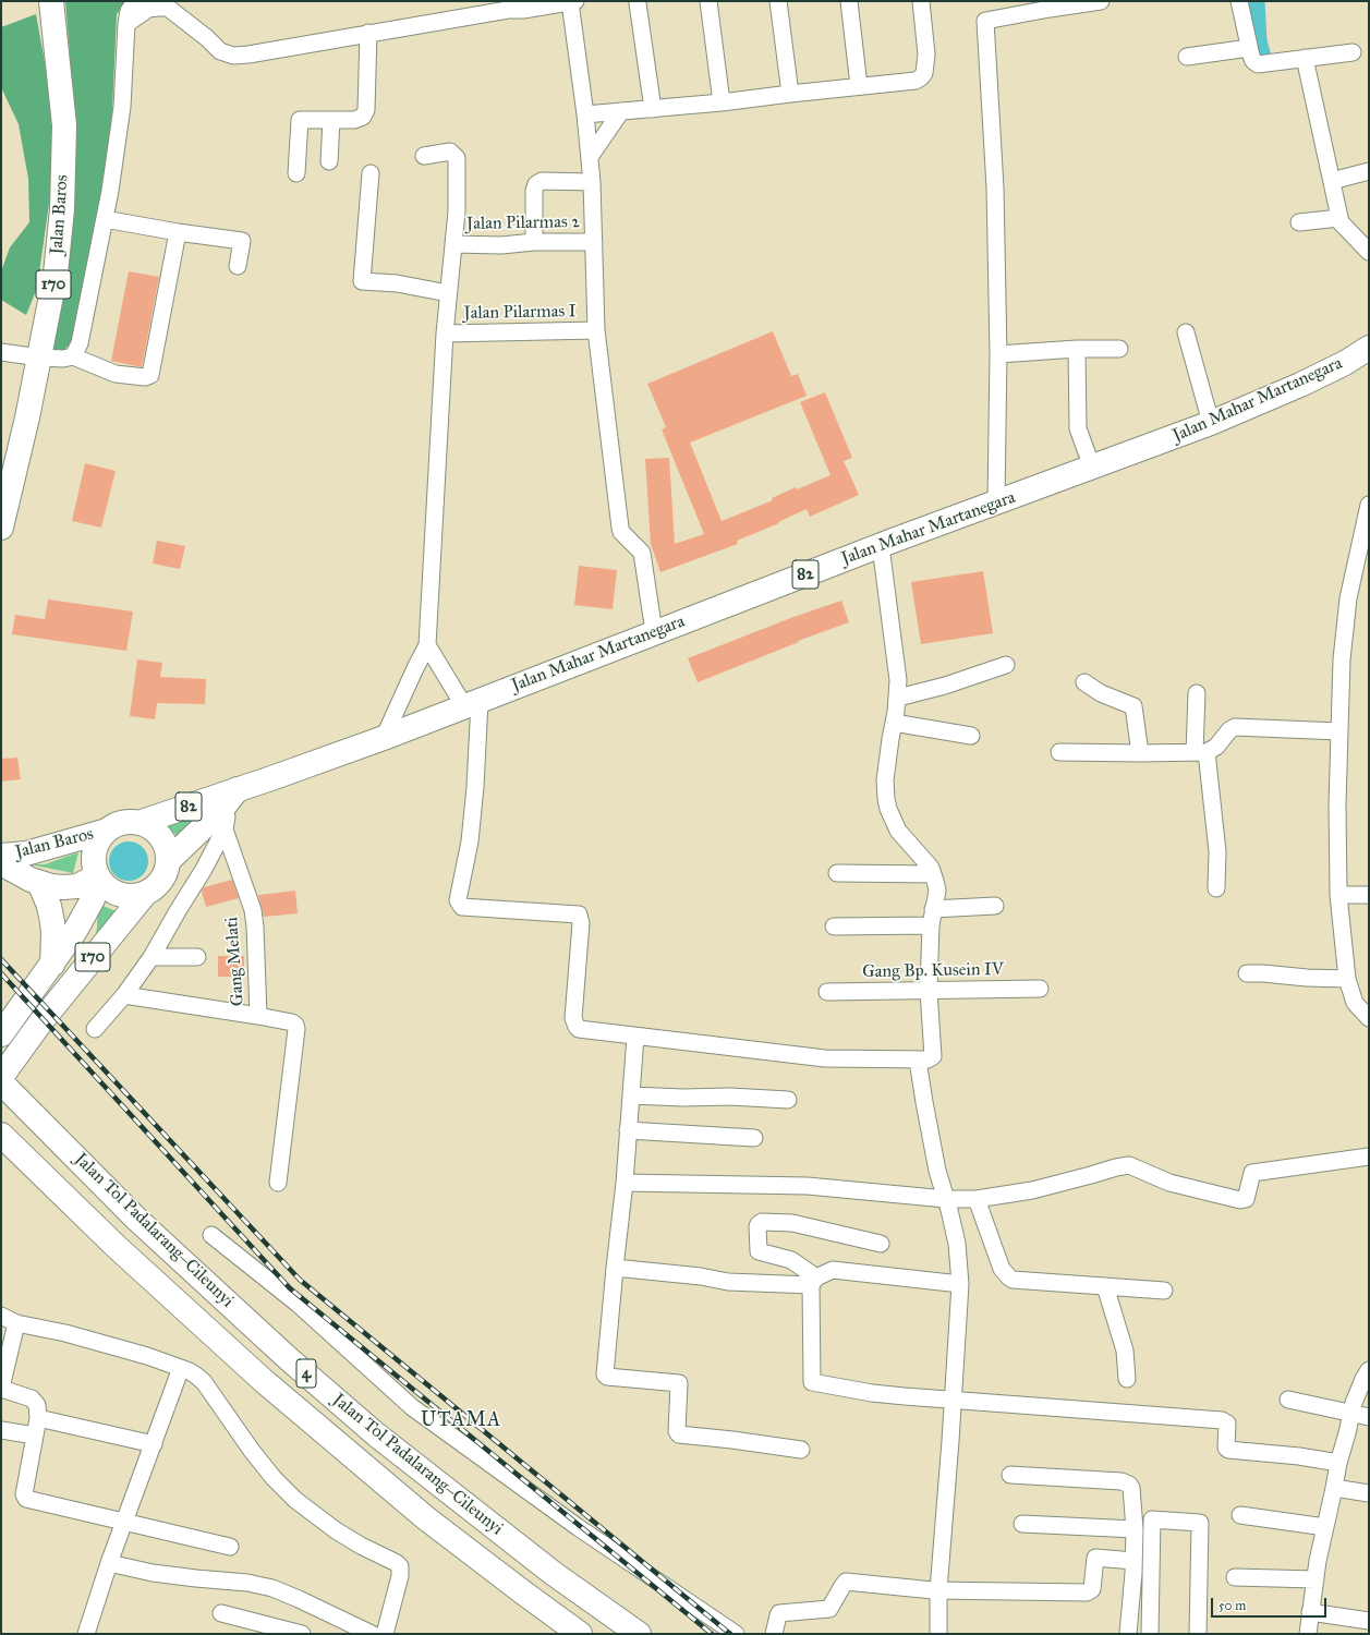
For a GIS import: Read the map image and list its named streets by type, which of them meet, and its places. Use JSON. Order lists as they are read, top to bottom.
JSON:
{
  "streets": {
    "main road": [
      "Jalan Baros",
      "170",
      "Jalan Mahar Martanegara",
      "82",
      "Jalan Tol Padalarang–Cileunyi",
      "4"
    ],
    "street": [
      "Jalan Pilarmas 2",
      "Jalan Pilarmas I",
      "Gang Melati",
      "Gang Bp. Kusein IV"
    ]
  },
  "crossings": [
    ["Jalan Baros", "170"],
    ["Jalan Baros", "Jalan Mahar Martanegara"],
    ["Jalan Baros", "82"],
    ["170", "Jalan Mahar Martanegara"],
    ["170", "82"],
    ["Jalan Mahar Martanegara", "82"],
    ["82", "Gang Melati"]
  ],
  "districts": ["UTAMA"],
  "scale_bar": "50 m"
}
